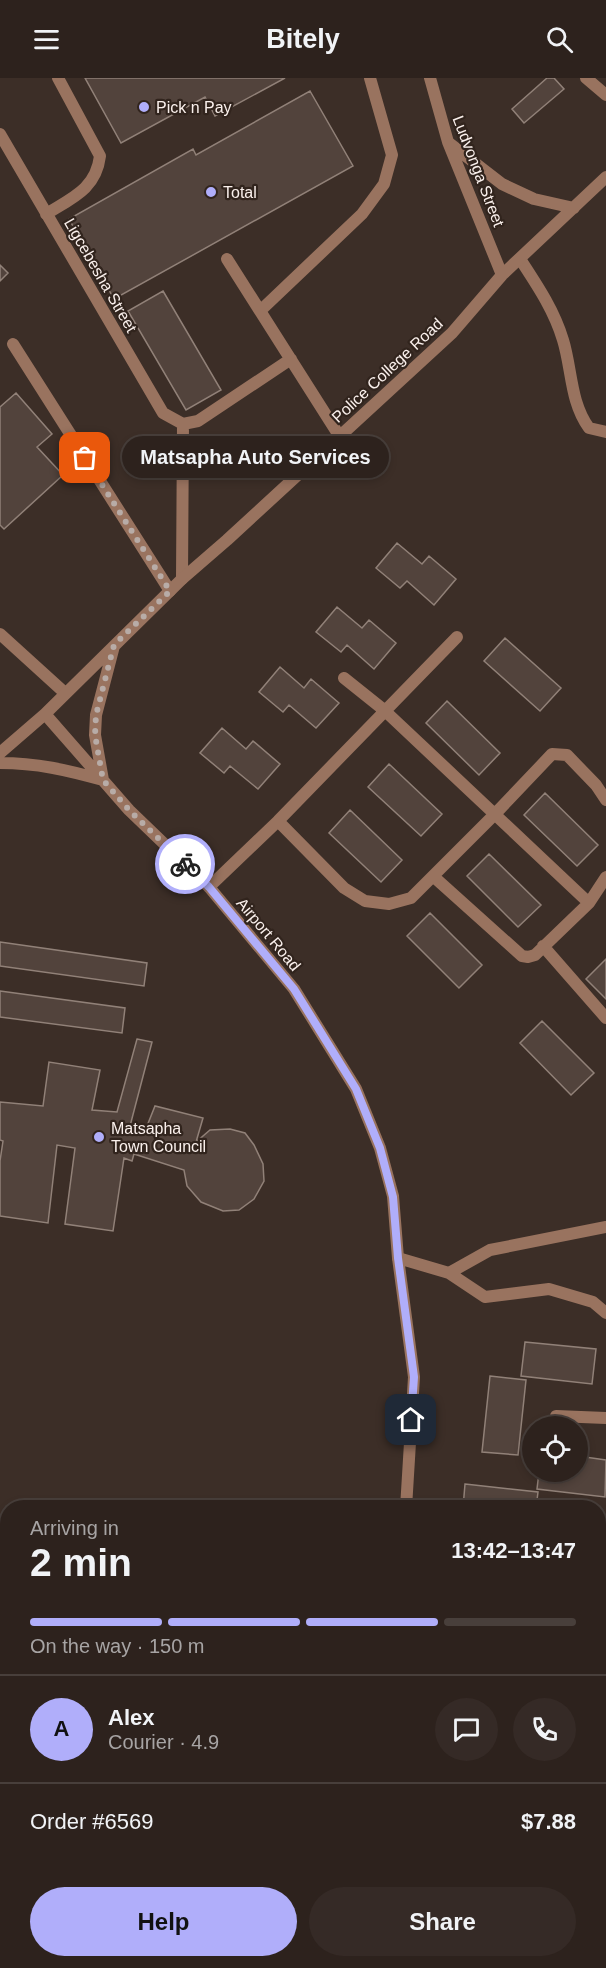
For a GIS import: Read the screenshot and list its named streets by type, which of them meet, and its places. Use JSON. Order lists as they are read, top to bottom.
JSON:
{
  "streets": {
    "street": [
      "Ludvonga Street",
      "Ligcebesha Street",
      "Police College Road",
      "Airport Road"
    ]
  },
  "crossings": [
    ["Ludvonga Street", "Police College Road"],
    ["Police College Road", "Airport Road"]
  ],
  "places": [
    "Pick n Pay",
    "Total",
    "Matsapha Auto Services",
    "Matsapha Town Council"
  ],
  "page": {
    "header": "Bitely",
    "bubble": "Matsapha Auto Services",
    "heading": ["2 min", "Arriving in", "13:42–13:47"],
    "panel": [
      "Alex",
      "Courier · 4.9",
      "Order #6569",
      "$7.88"
    ],
    "bar": "On the way · 150 m",
    "round": "A",
    "buttons": ["Help", "Share"]
  }
}
